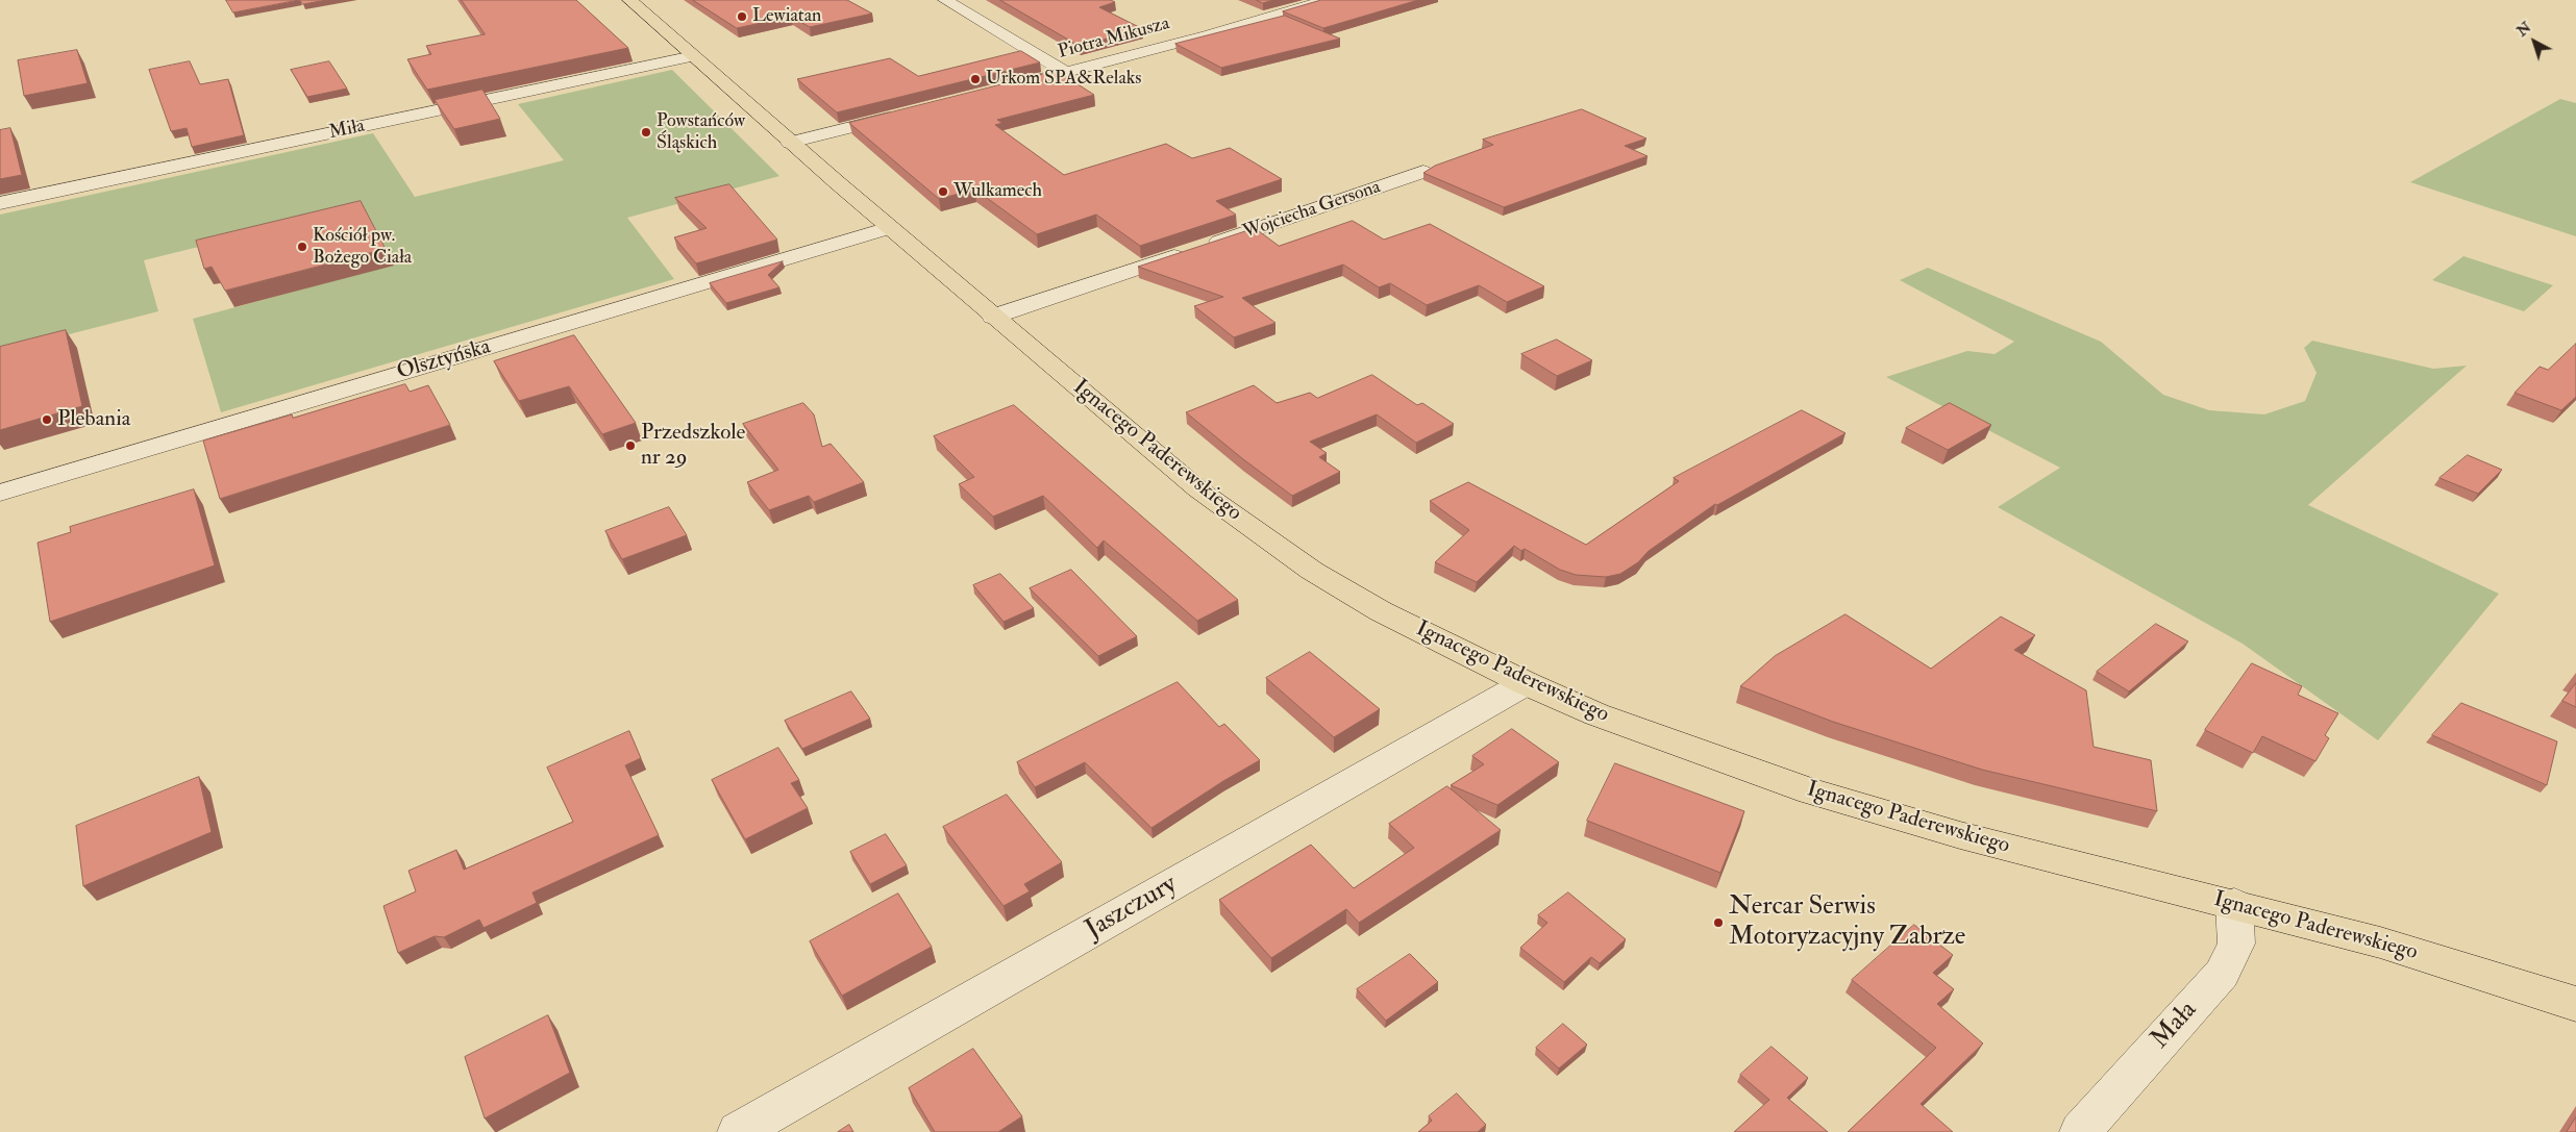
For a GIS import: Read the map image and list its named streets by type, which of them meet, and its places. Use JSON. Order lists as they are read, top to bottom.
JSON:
{
  "streets": {
    "main road": ["Ignacego Paderewskiego"],
    "street": [
      "Piotra Mikusza",
      "Miła",
      "Wojciecha Gersona",
      "Olsztyńska",
      "Jaszczury",
      "Mała"
    ]
  },
  "crossings": [
    ["Miła", "Ignacego Paderewskiego"],
    ["Wojciecha Gersona", "Ignacego Paderewskiego"],
    ["Olsztyńska", "Ignacego Paderewskiego"],
    ["Ignacego Paderewskiego", "Jaszczury"],
    ["Ignacego Paderewskiego", "Mała"]
  ],
  "places": [
    "Lewiatan",
    "Urkom SPA&Relaks",
    "Powstańców Śląskich",
    "Wulkamech",
    "Kościół pw. Bożego Ciała",
    "Plebania",
    "Przedszkole nr 29",
    "Nercar Serwis Motoryzacyjny Zabrze"
  ],
  "north": "top left"
}
